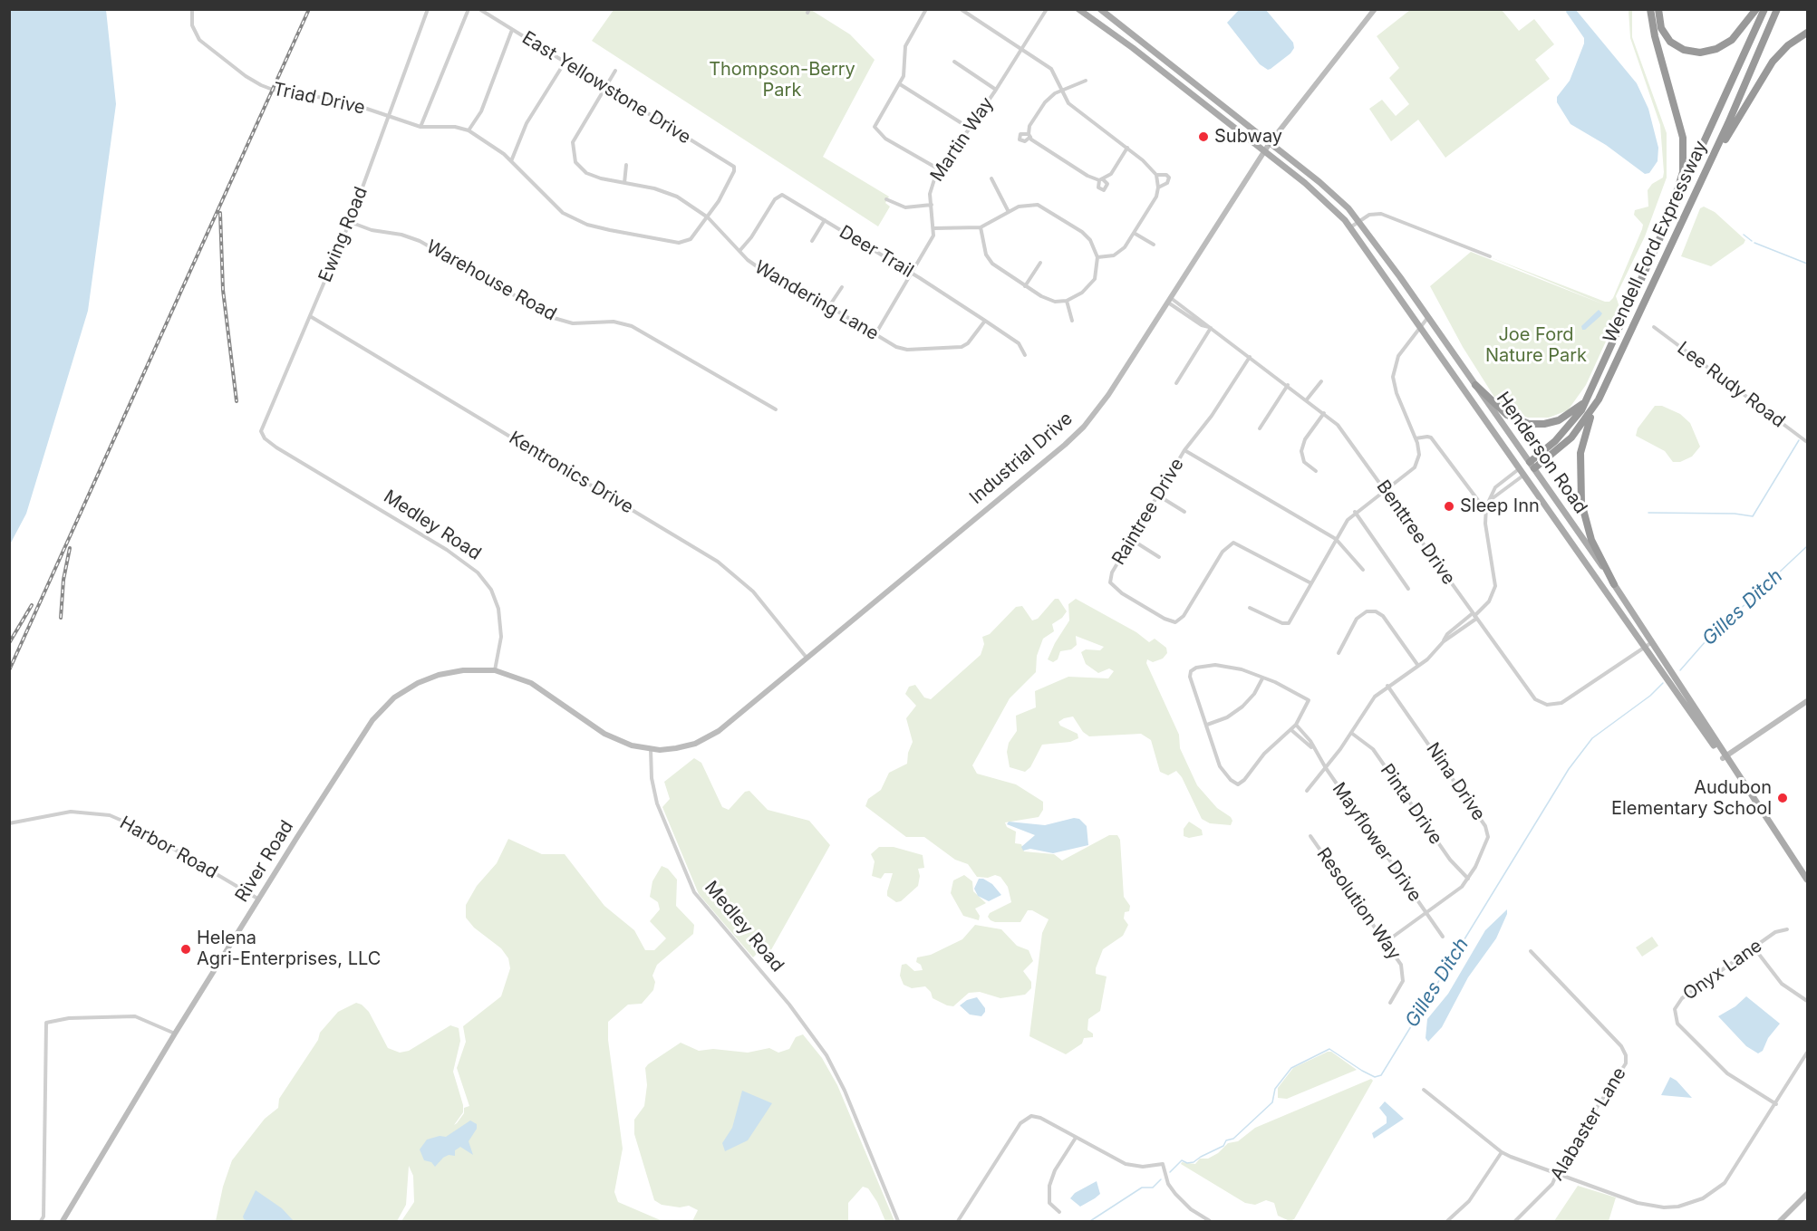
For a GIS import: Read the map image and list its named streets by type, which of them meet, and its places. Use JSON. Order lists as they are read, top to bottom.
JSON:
{
  "streets": {
    "highway": ["Wendell Ford Expressway"],
    "main road": ["Henderson Road"],
    "street": [
      "East Yellowstone Drive",
      "Triad Drive",
      "Martin Way",
      "Ewing Road",
      "Deer Trail",
      "Warehouse Road",
      "Wandering Lane",
      "Lee Rudy Road",
      "Industrial Drive",
      "Kentronics Drive",
      "Raintree Drive",
      "Medley Road",
      "Benttree Drive",
      "Nina Drive",
      "Pinta Drive",
      "Mayflower Drive",
      "Harbor Road",
      "River Road",
      "Resolution Way",
      "Onyx Lane",
      "Alabaster Lane"
    ]
  },
  "crossings": [
    ["East Yellowstone Drive", "Wandering Lane"],
    ["Triad Drive", "Ewing Road"],
    ["Martin Way", "Deer Trail"],
    ["Martin Way", "Wandering Lane"],
    ["Ewing Road", "Warehouse Road"],
    ["Ewing Road", "Kentronics Drive"],
    ["Ewing Road", "Medley Road"],
    ["Wendell Ford Expressway", "Henderson Road"],
    ["Deer Trail", "Wandering Lane"],
    ["Henderson Road", "Industrial Drive"],
    ["Henderson Road", "Benttree Drive"],
    ["Industrial Drive", "Kentronics Drive"],
    ["Industrial Drive", "Medley Road"],
    ["Industrial Drive", "Benttree Drive"],
    ["Raintree Drive", "Benttree Drive"],
    ["Medley Road", "River Road"],
    ["Nina Drive", "Pinta Drive"],
    ["Nina Drive", "Mayflower Drive"],
    ["Nina Drive", "Resolution Way"],
    ["Harbor Road", "River Road"]
  ],
  "water": ["Gilles Ditch"],
  "parks": ["Thompson-Berry Park", "Joe Ford Nature Park"],
  "places": [
    "Subway",
    "Sleep Inn",
    "Audubon Elementary School",
    "Helena Agri-Enterprises, LLC"
  ]
}
